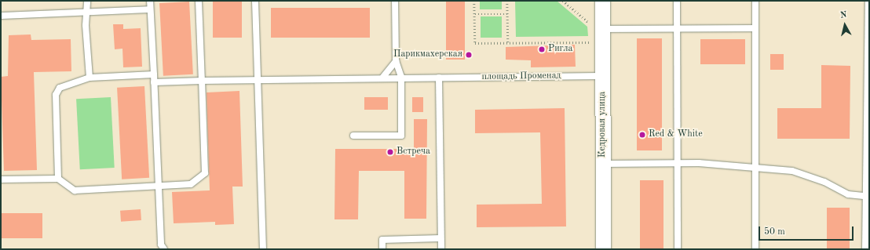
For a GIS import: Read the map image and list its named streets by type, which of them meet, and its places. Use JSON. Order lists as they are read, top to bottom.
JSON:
{
  "streets": {
    "street": ["Кедровая улица"],
    "lane": ["площадь Променад"]
  },
  "crossings": [
    ["площадь Променад", "Кедровая улица"]
  ],
  "places": [
    "Ригла",
    "Парикмахерская",
    "Red & White",
    "Встреча"
  ],
  "scale_bar": "50 m",
  "north": "top"
}
